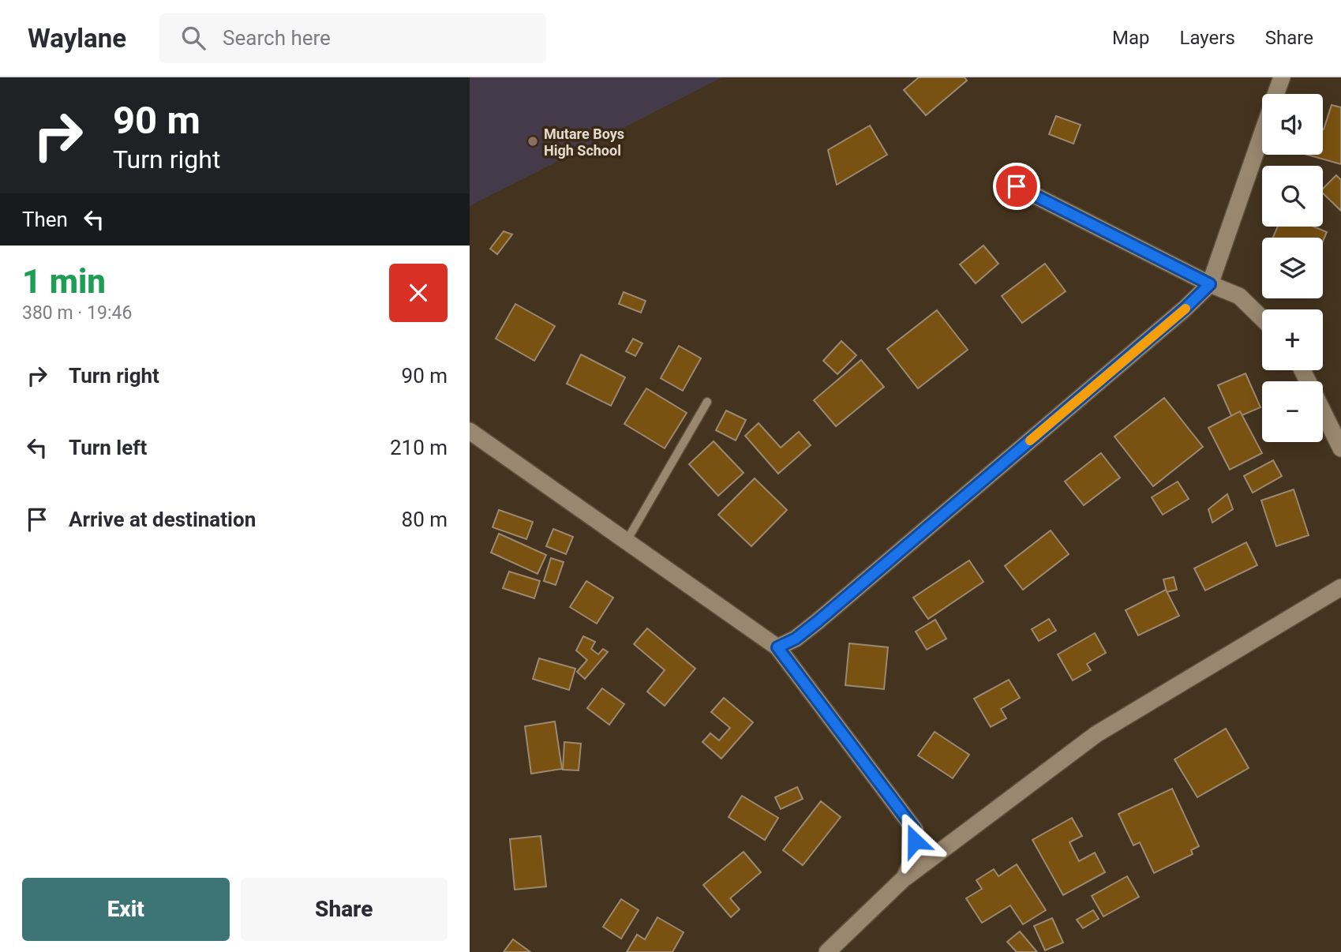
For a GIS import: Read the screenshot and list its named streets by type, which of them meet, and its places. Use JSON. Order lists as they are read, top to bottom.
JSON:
{
  "places": ["Mutare Boys High School"],
  "page": {
    "header": "Waylane",
    "search": "Search here",
    "nav": ["Map", "Layers", "Share"],
    "turn": ["90 m", "Turn right"],
    "map_buttons": ["+", "−"],
    "then": "Then",
    "heading": ["1 min", "380 m · 19:46"],
    "list": [
      {
        "name": "Turn right",
        "value": "90 m"
      },
      {
        "name": "Turn left",
        "value": "210 m"
      },
      {
        "name": "Arrive at destination",
        "value": "80 m"
      }
    ],
    "buttons": ["Exit", "Share"]
  }
}
